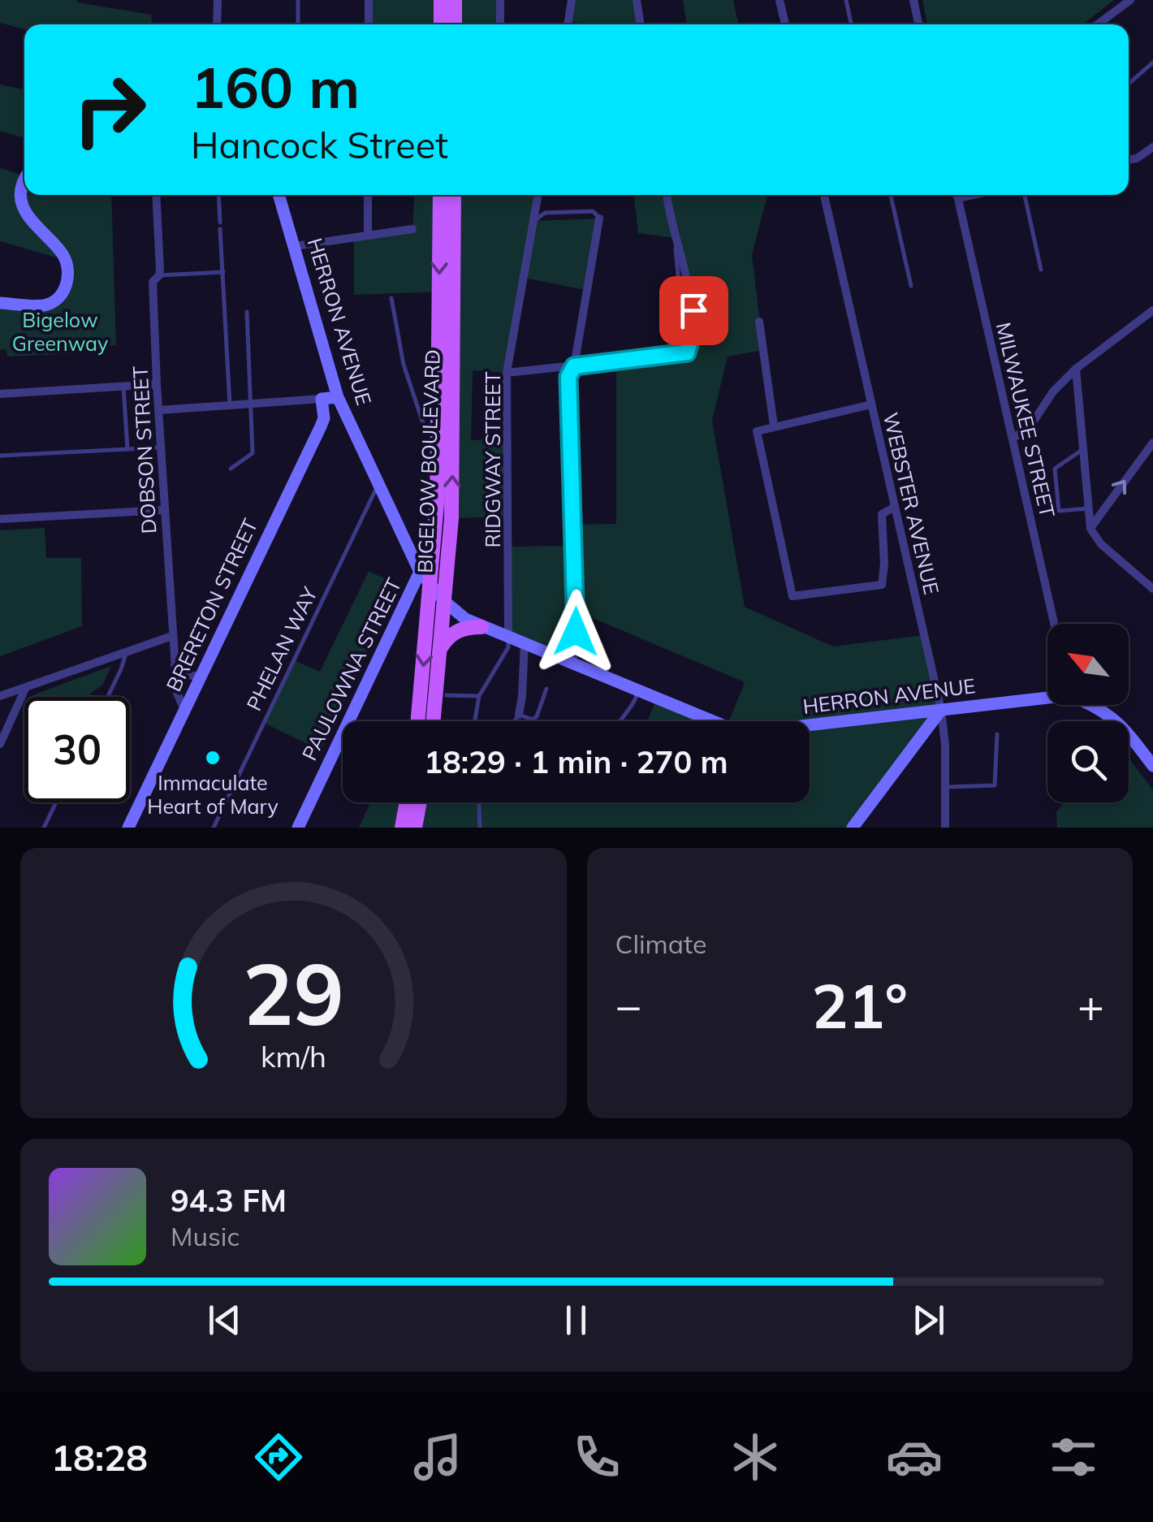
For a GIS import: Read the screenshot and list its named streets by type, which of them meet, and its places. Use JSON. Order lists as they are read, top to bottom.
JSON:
{
  "streets": {
    "main road": ["BIGELOW BOULEVARD"],
    "street": [
      "HERRON AVENUE",
      "MILWAUKEE STREET",
      "DOBSON STREET",
      "RIDGWAY STREET",
      "WEBSTER AVENUE",
      "BRERETON STREET",
      "PAULOWNA STREET"
    ],
    "lane": ["PHELAN WAY"]
  },
  "crossings": [
    ["HERRON AVENUE", "RIDGWAY STREET"],
    ["HERRON AVENUE", "BIGELOW BOULEVARD"],
    ["HERRON AVENUE", "WEBSTER AVENUE"],
    ["HERRON AVENUE", "PHELAN WAY"],
    ["HERRON AVENUE", "PAULOWNA STREET"],
    ["DOBSON STREET", "BRERETON STREET"]
  ],
  "parks": ["Bigelow Greenway"],
  "places": ["Immaculate Heart of Mary"],
  "north": "top left",
  "page": {
    "turn": ["160 m", "Hancock Street"],
    "limit": "30",
    "trip": "18:29 · 1 min · 270 m",
    "tile": "Climate",
    "heat": ["−", "21°", "+"],
    "song": ["94.3 FM", "Music"],
    "tabs": "18:28",
    "gauge": ["29", "km/h"]
  }
}
